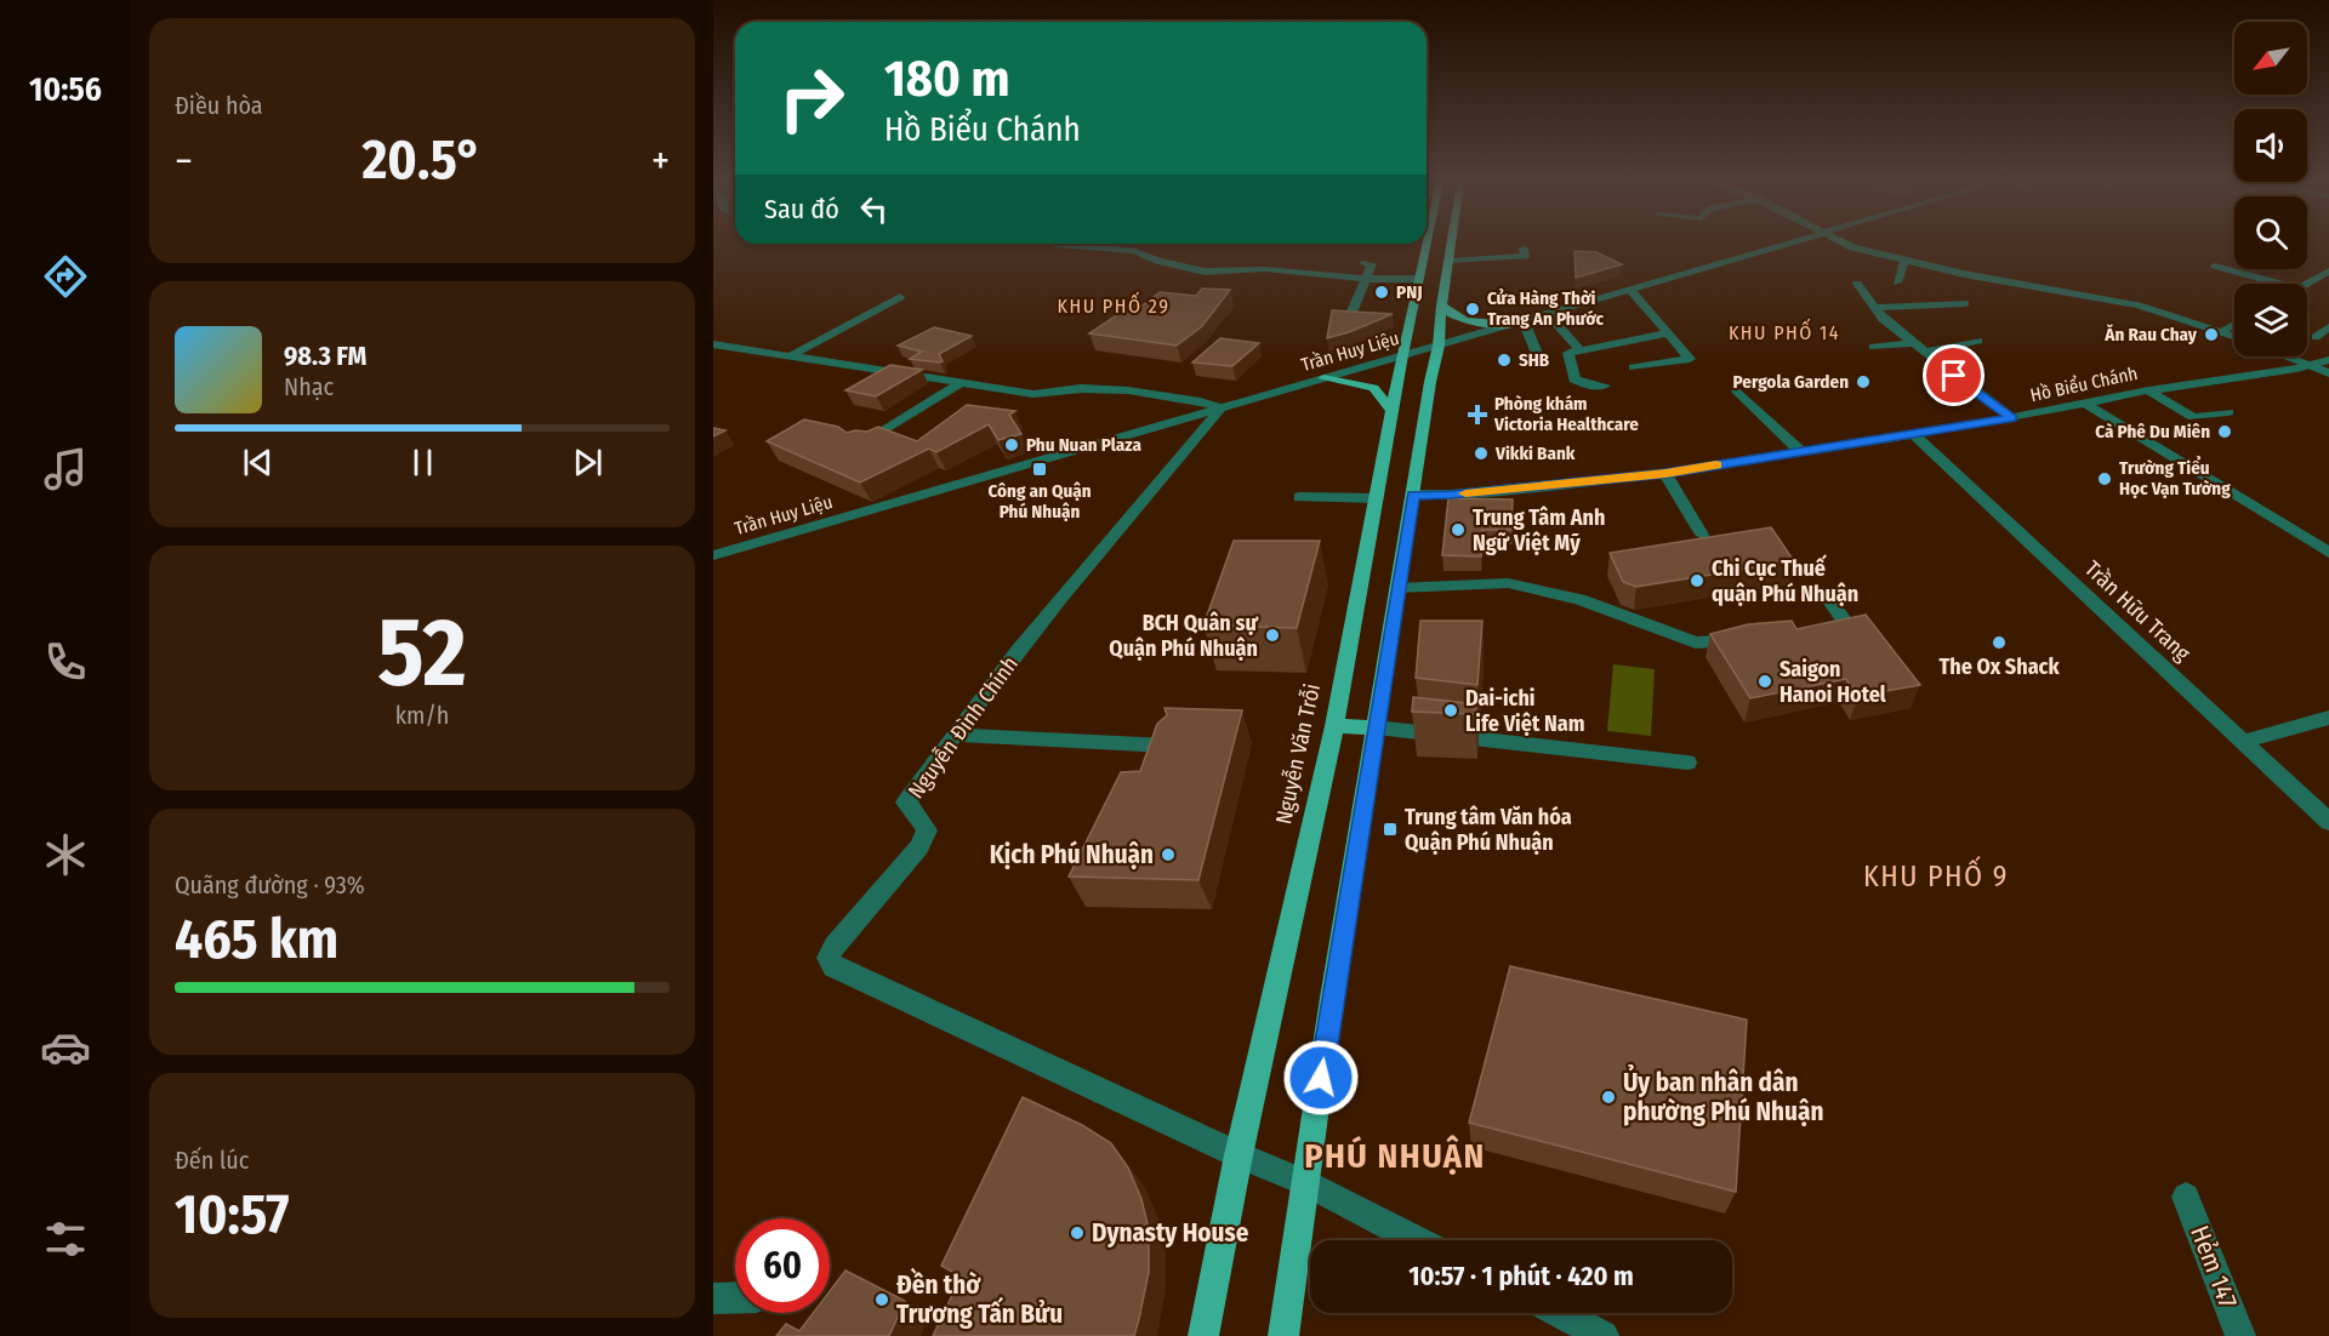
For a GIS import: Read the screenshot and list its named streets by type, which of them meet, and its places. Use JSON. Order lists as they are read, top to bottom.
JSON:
{
  "streets": {
    "main road": ["Nguyễn Văn Trỗi"],
    "street": [
      "Trần Huy Liệu",
      "Hồ Biểu Chánh",
      "Trần Hữu Trang",
      "Nguyễn Đình Chính",
      "Hẻm 147"
    ]
  },
  "crossings": [
    ["Trần Huy Liệu", "Nguyễn Đình Chính"],
    ["Trần Huy Liệu", "Nguyễn Văn Trỗi"],
    ["Hồ Biểu Chánh", "Trần Hữu Trang"],
    ["Nguyễn Đình Chính", "Nguyễn Văn Trỗi"]
  ],
  "districts": [
    "KHU PHỐ 29",
    "KHU PHỐ 14",
    "KHU PHỐ 9",
    "PHÚ NHUẬN"
  ],
  "places": {
    "other": [
      "PNJ",
      "Cửa Hàng Thời Trang An Phước",
      "Ăn Rau Chay",
      "SHB",
      "Pergola Garden",
      "Cà Phê Du Miên",
      "Phu Nuan Plaza",
      "Vikki Bank",
      "Trường Tiểu Học Vạn Tường",
      "Trung Tâm Anh Ngữ Việt Mỹ",
      "Chi Cục Thuế quận Phú Nhuận",
      "BCH Quân sự Quận Phú Nhuận",
      "The Ox Shack",
      "Saigon Hanoi Hotel",
      "Dai-ichi Life Việt Nam",
      "Kịch Phú Nhuận",
      "Ủy ban nhân dân phường Phú Nhuận",
      "Dynasty House",
      "Đền thờ Trương Tấn Bửu"
    ],
    "health": ["Phòng khám Victoria Healthcare"],
    "transit": ["Công an Quận Phú Nhuận", "Trung tâm Văn hóa Quận Phú Nhuận"]
  },
  "north": "bottom left",
  "page": {
    "tabs": "10:56",
    "tile": [
      "Điều hòa",
      ["52", "km/h"],
      ["Quãng đường · 93%", "465 km"],
      ["Đến lúc", "10:57"]
    ],
    "turn": ["180 m", "Hồ Biểu Chánh"],
    "heat": ["−", "20.5°", "+"],
    "then": "Sau đó",
    "song": ["98.3 FM", "Nhạc"],
    "limit": "60",
    "trip": "10:57 · 1 phút · 420 m"
  }
}
